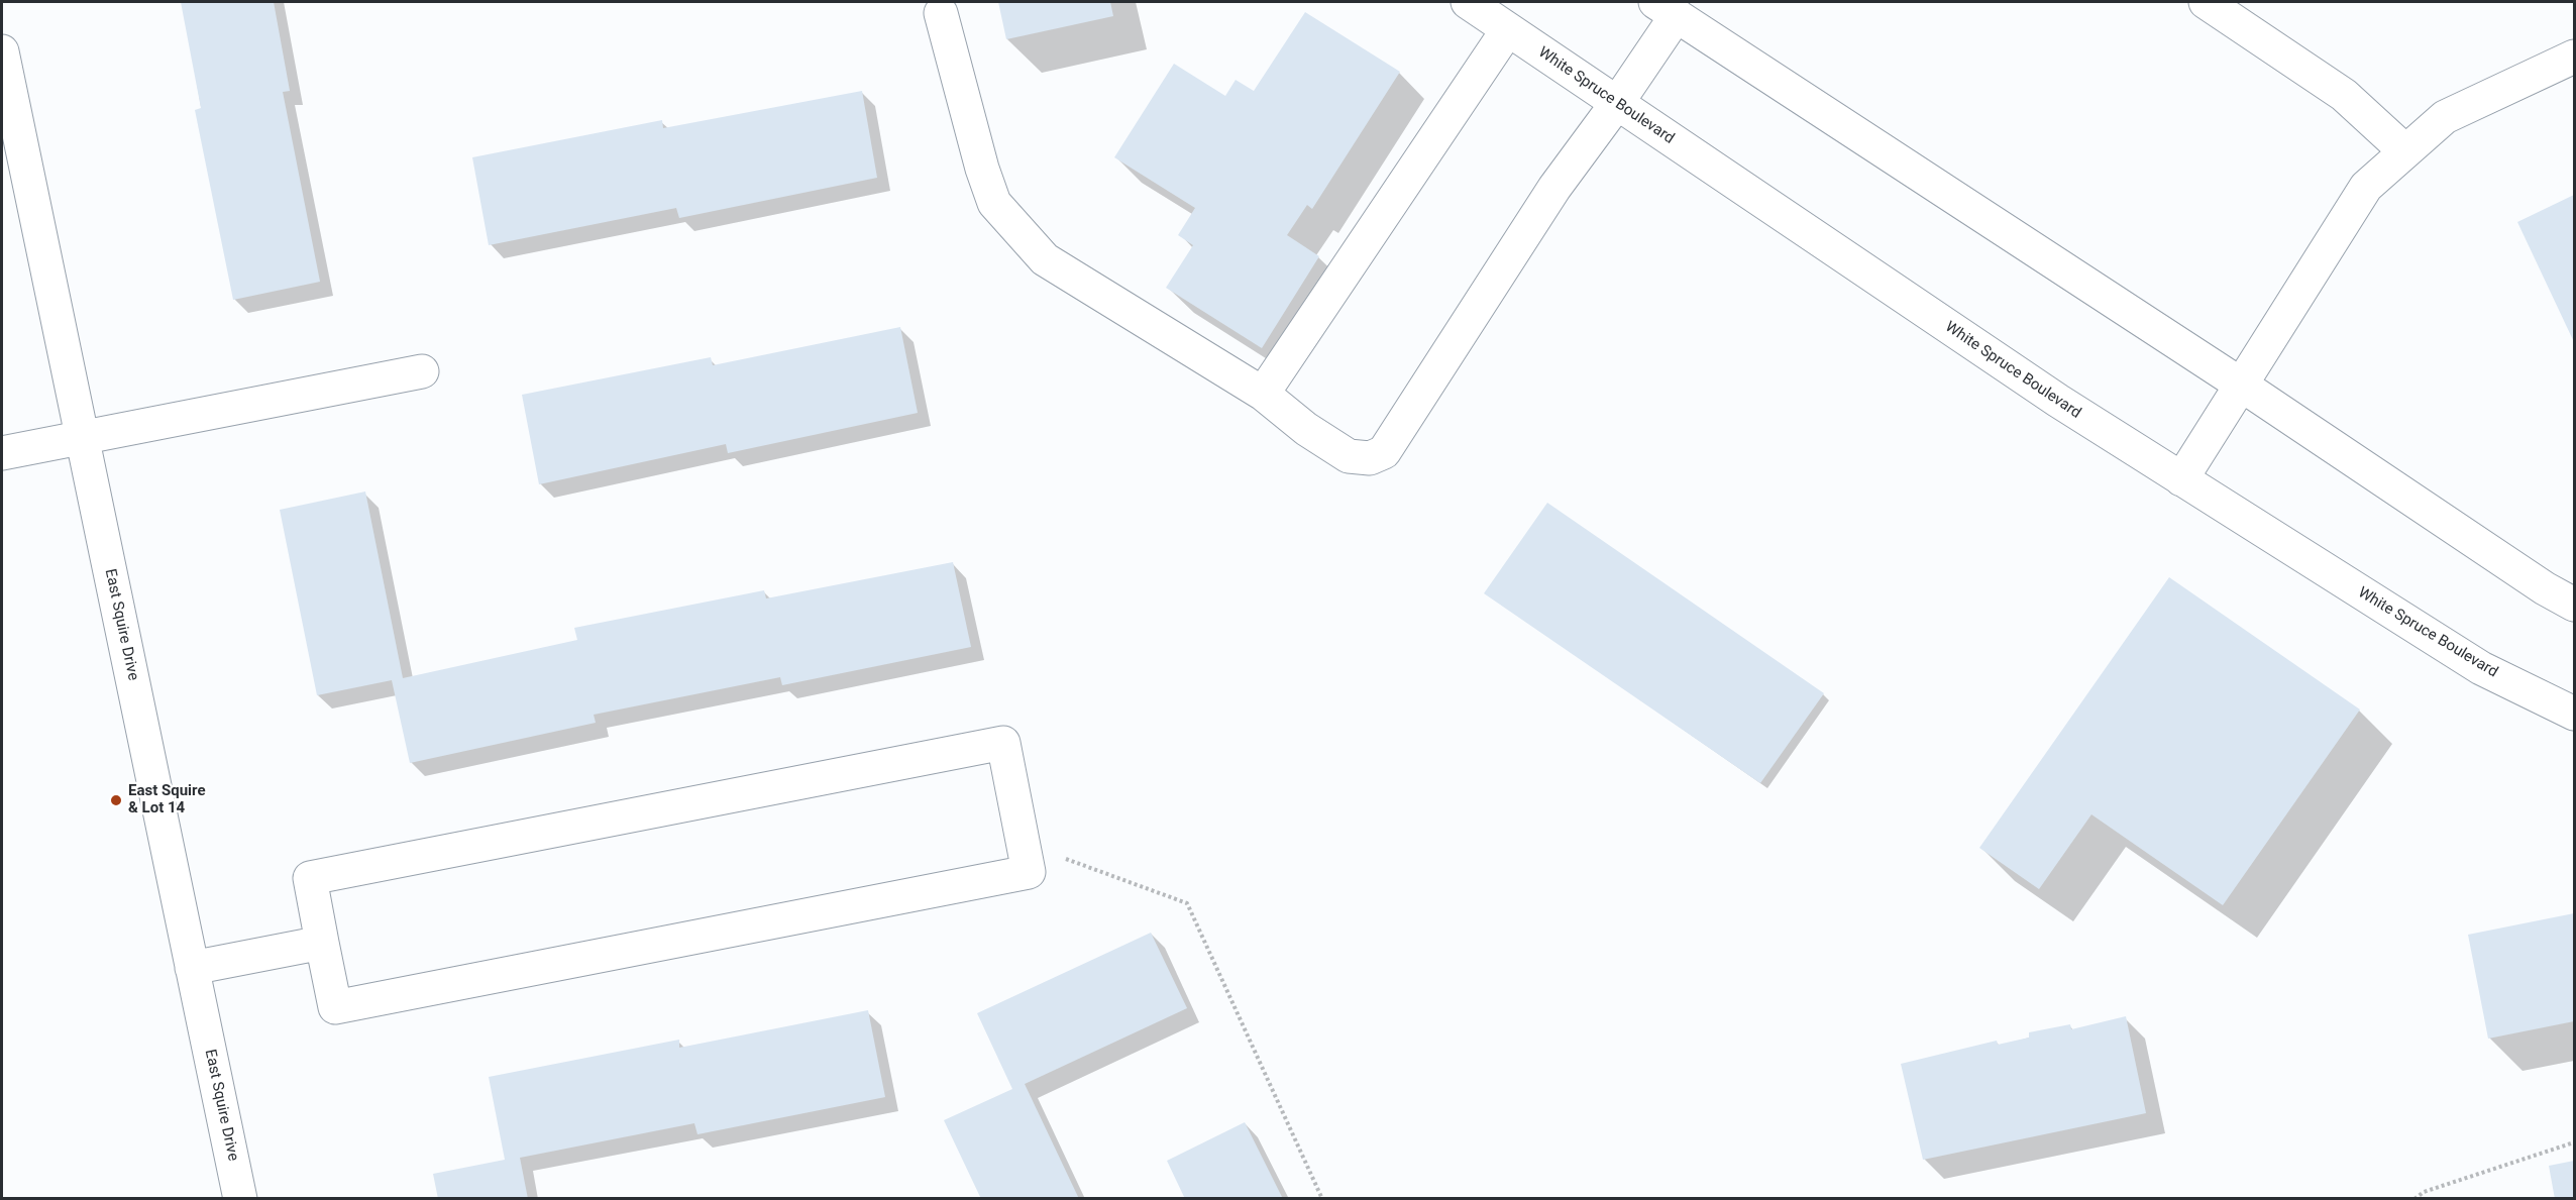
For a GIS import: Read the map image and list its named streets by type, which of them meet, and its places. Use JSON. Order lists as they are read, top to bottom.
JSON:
{
  "streets": {
    "street": ["White Spruce Boulevard", "East Squire Drive"]
  },
  "places": ["East Squire & Lot 14"]
}
